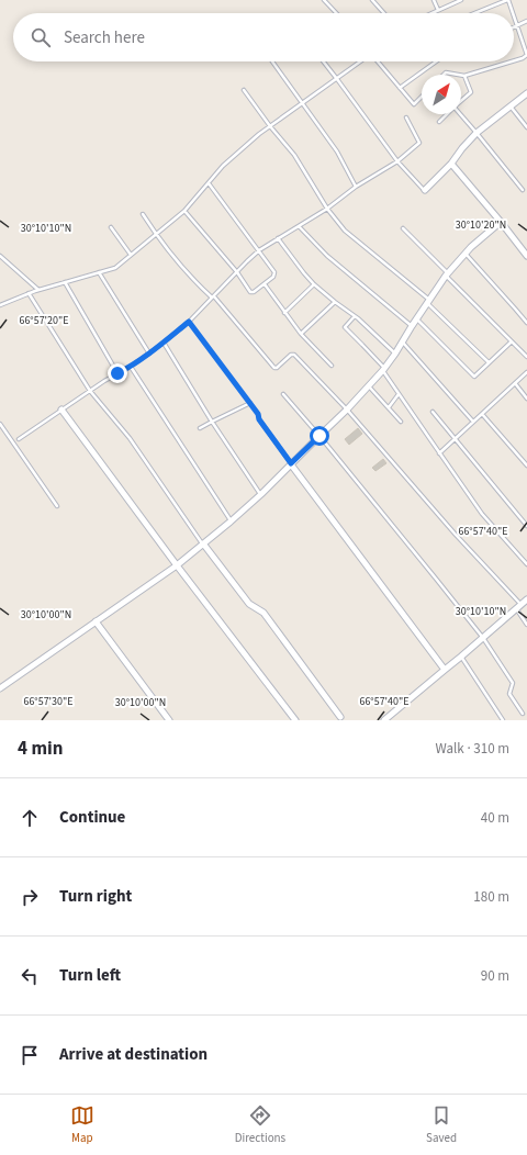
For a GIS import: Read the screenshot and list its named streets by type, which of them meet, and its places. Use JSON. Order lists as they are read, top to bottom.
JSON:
{
  "north": "top right",
  "page": {
    "search": "Search here",
    "heading": ["4 min", "Walk · 310 m"],
    "list": [
      ["Continue", "40 m"],
      ["Turn right", "180 m"],
      ["Turn left", "90 m"],
      "Arrive at destination"
    ],
    "nav": ["Map", "Directions", "Saved"]
  },
  "coordinates": [
    "30°10'20\"N",
    "30°10'10\"N",
    "66°57'20\"E",
    "66°57'40\"E",
    "30°10'00\"N",
    "66°57'30\"E"
  ]
}
